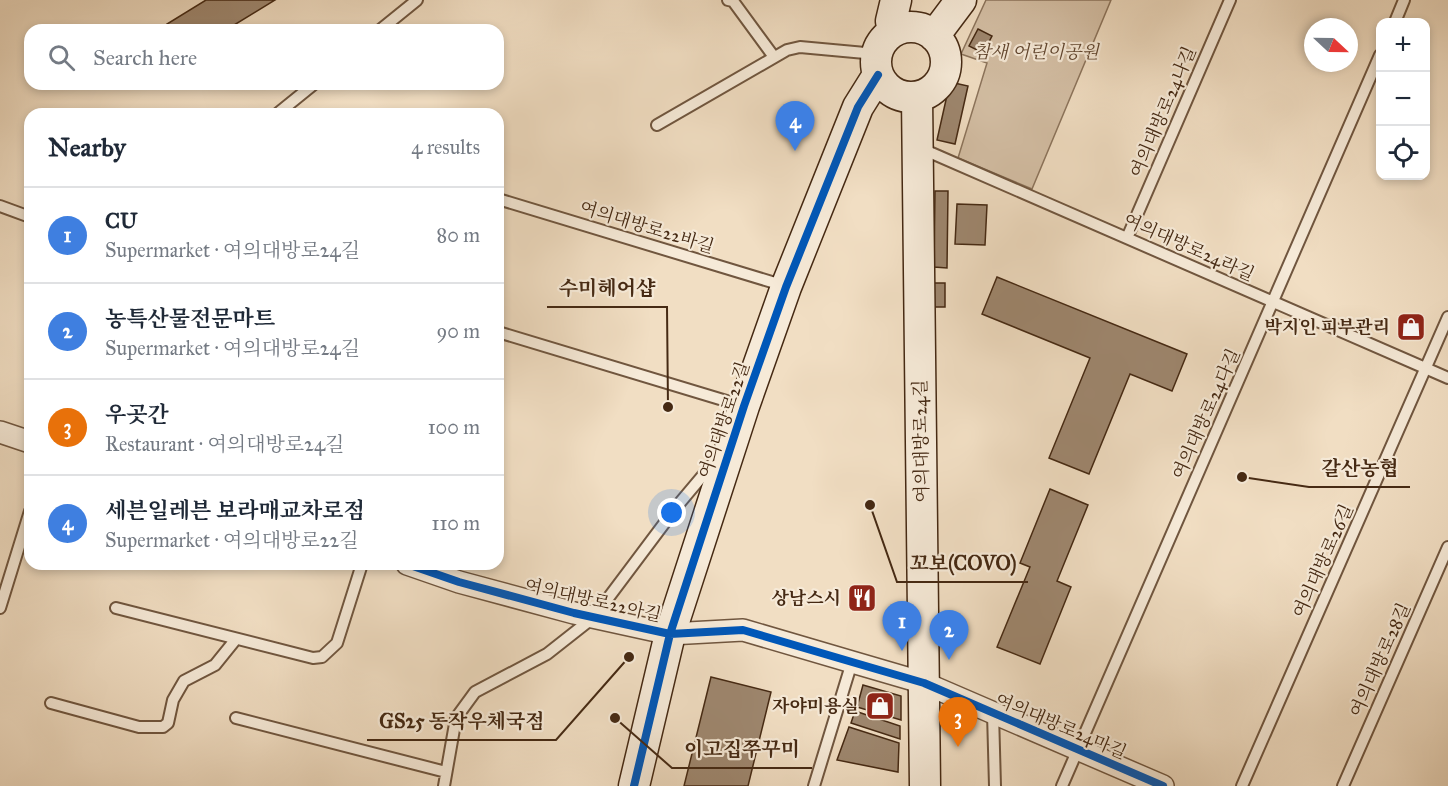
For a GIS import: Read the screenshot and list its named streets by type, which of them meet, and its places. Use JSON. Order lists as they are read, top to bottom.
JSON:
{
  "streets": {
    "street": [
      "여의대방로22길",
      "여의대방로24길",
      "여의대방로22아길",
      "여의대방로24마길"
    ],
    "lane": [
      "여의대방로24나길",
      "여의대방로22바길",
      "여의대방로24라길",
      "여의대방로24다길",
      "여의대방로26길",
      "여의대방로28길"
    ]
  },
  "crossings": [
    ["여의대방로24나길", "여의대방로24라길"],
    ["여의대방로22바길", "여의대방로22길"],
    ["여의대방로24라길", "여의대방로24다길"],
    ["여의대방로24라길", "여의대방로24길"],
    ["여의대방로24라길", "여의대방로26길"],
    ["여의대방로24다길", "여의대방로24마길"],
    ["여의대방로22길", "여의대방로24길"],
    ["여의대방로22길", "여의대방로22아길"],
    ["여의대방로22길", "여의대방로24마길"],
    ["여의대방로24길", "여의대방로24마길"],
    ["여의대방로22아길", "여의대방로24마길"]
  ],
  "parks": ["참새 어린이공원"],
  "places": {
    "shop": ["박지인 피부관리", "자야미용실"],
    "other": [
      "수미헤어샵",
      "갈산농협",
      "꼬보(COVO)",
      "GS25 동작우체국점",
      "이고집쭈꾸미"
    ],
    "restaurant": ["상남스시"]
  },
  "north": "right",
  "page": {
    "map_buttons": ["+", "−"],
    "search": "Search here",
    "pins": [
      "4",
      "1",
      "2",
      "3"
    ],
    "heading": ["Nearby", "4 results"],
    "list": [
      {
        "mark": "1",
        "name": "CU",
        "note": "Supermarket · 여의대방로24길",
        "value": "80 m"
      },
      {
        "mark": "2",
        "name": "농특산물전문마트",
        "note": "Supermarket · 여의대방로24길",
        "value": "90 m"
      },
      {
        "mark": "3",
        "name": "우곳간",
        "note": "Restaurant · 여의대방로24길",
        "value": "100 m"
      },
      {
        "mark": "4",
        "name": "세븐일레븐 보라매교차로점",
        "note": "Supermarket · 여의대방로22길",
        "value": "110 m"
      }
    ]
  }
}
